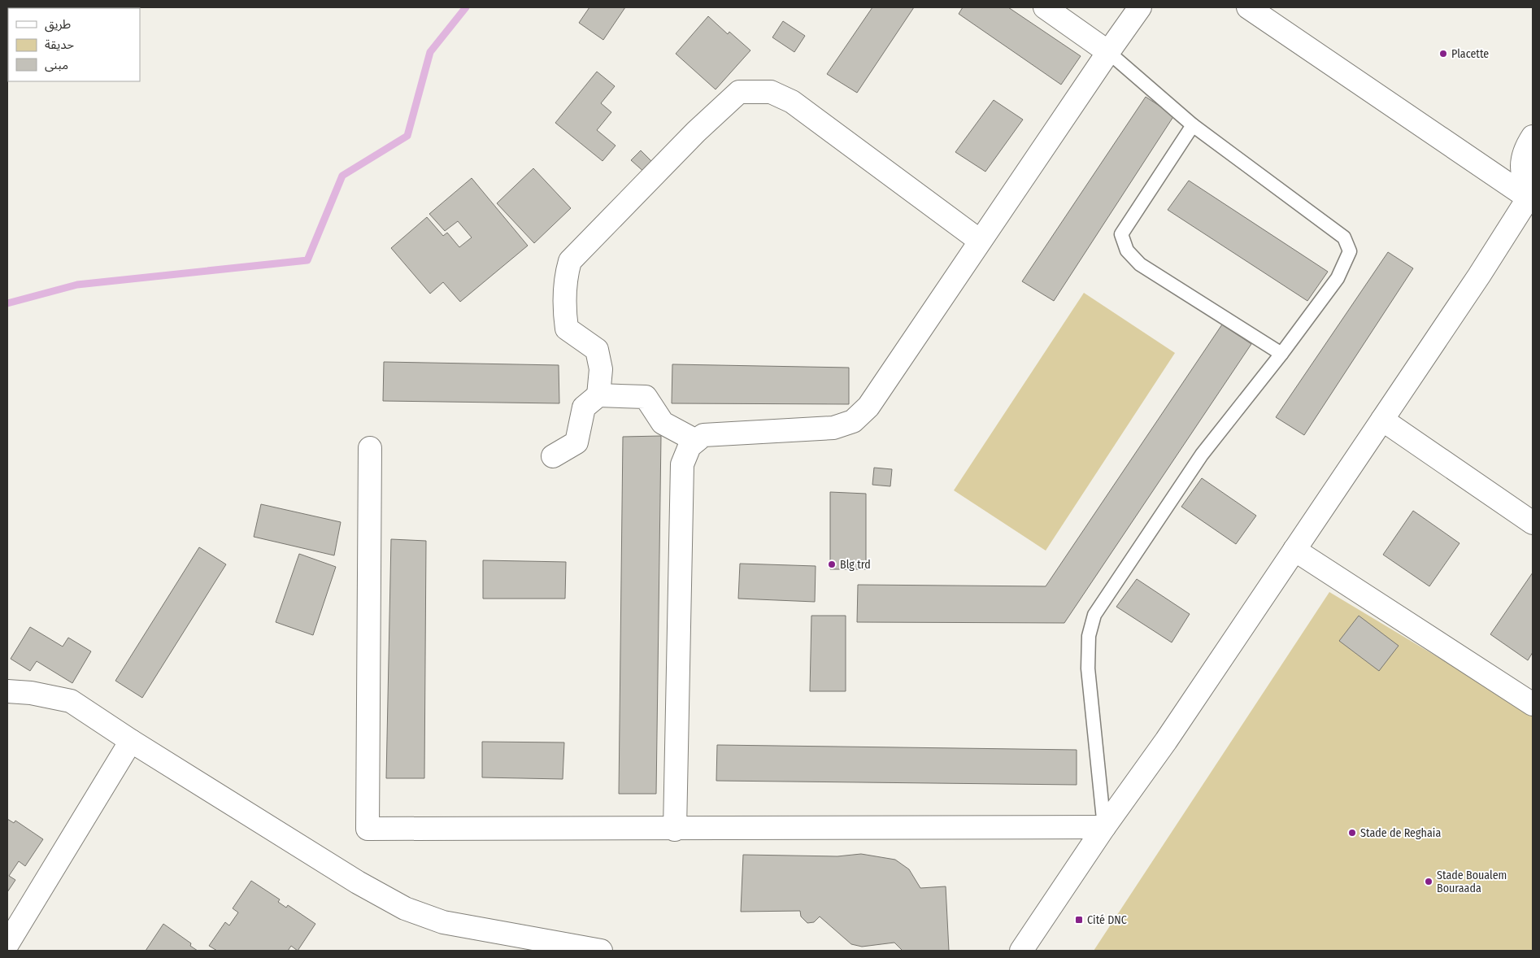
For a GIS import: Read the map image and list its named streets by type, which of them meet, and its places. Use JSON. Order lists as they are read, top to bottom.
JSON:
{
  "places": {
    "other": [
      "Placette",
      "Blg trd",
      "Stade de Reghaia",
      "Stade Boualem Bouraada"
    ],
    "transit": ["Cité DNC"]
  },
  "legend": ["طريق", "حديقة", "مبنى"]
}
